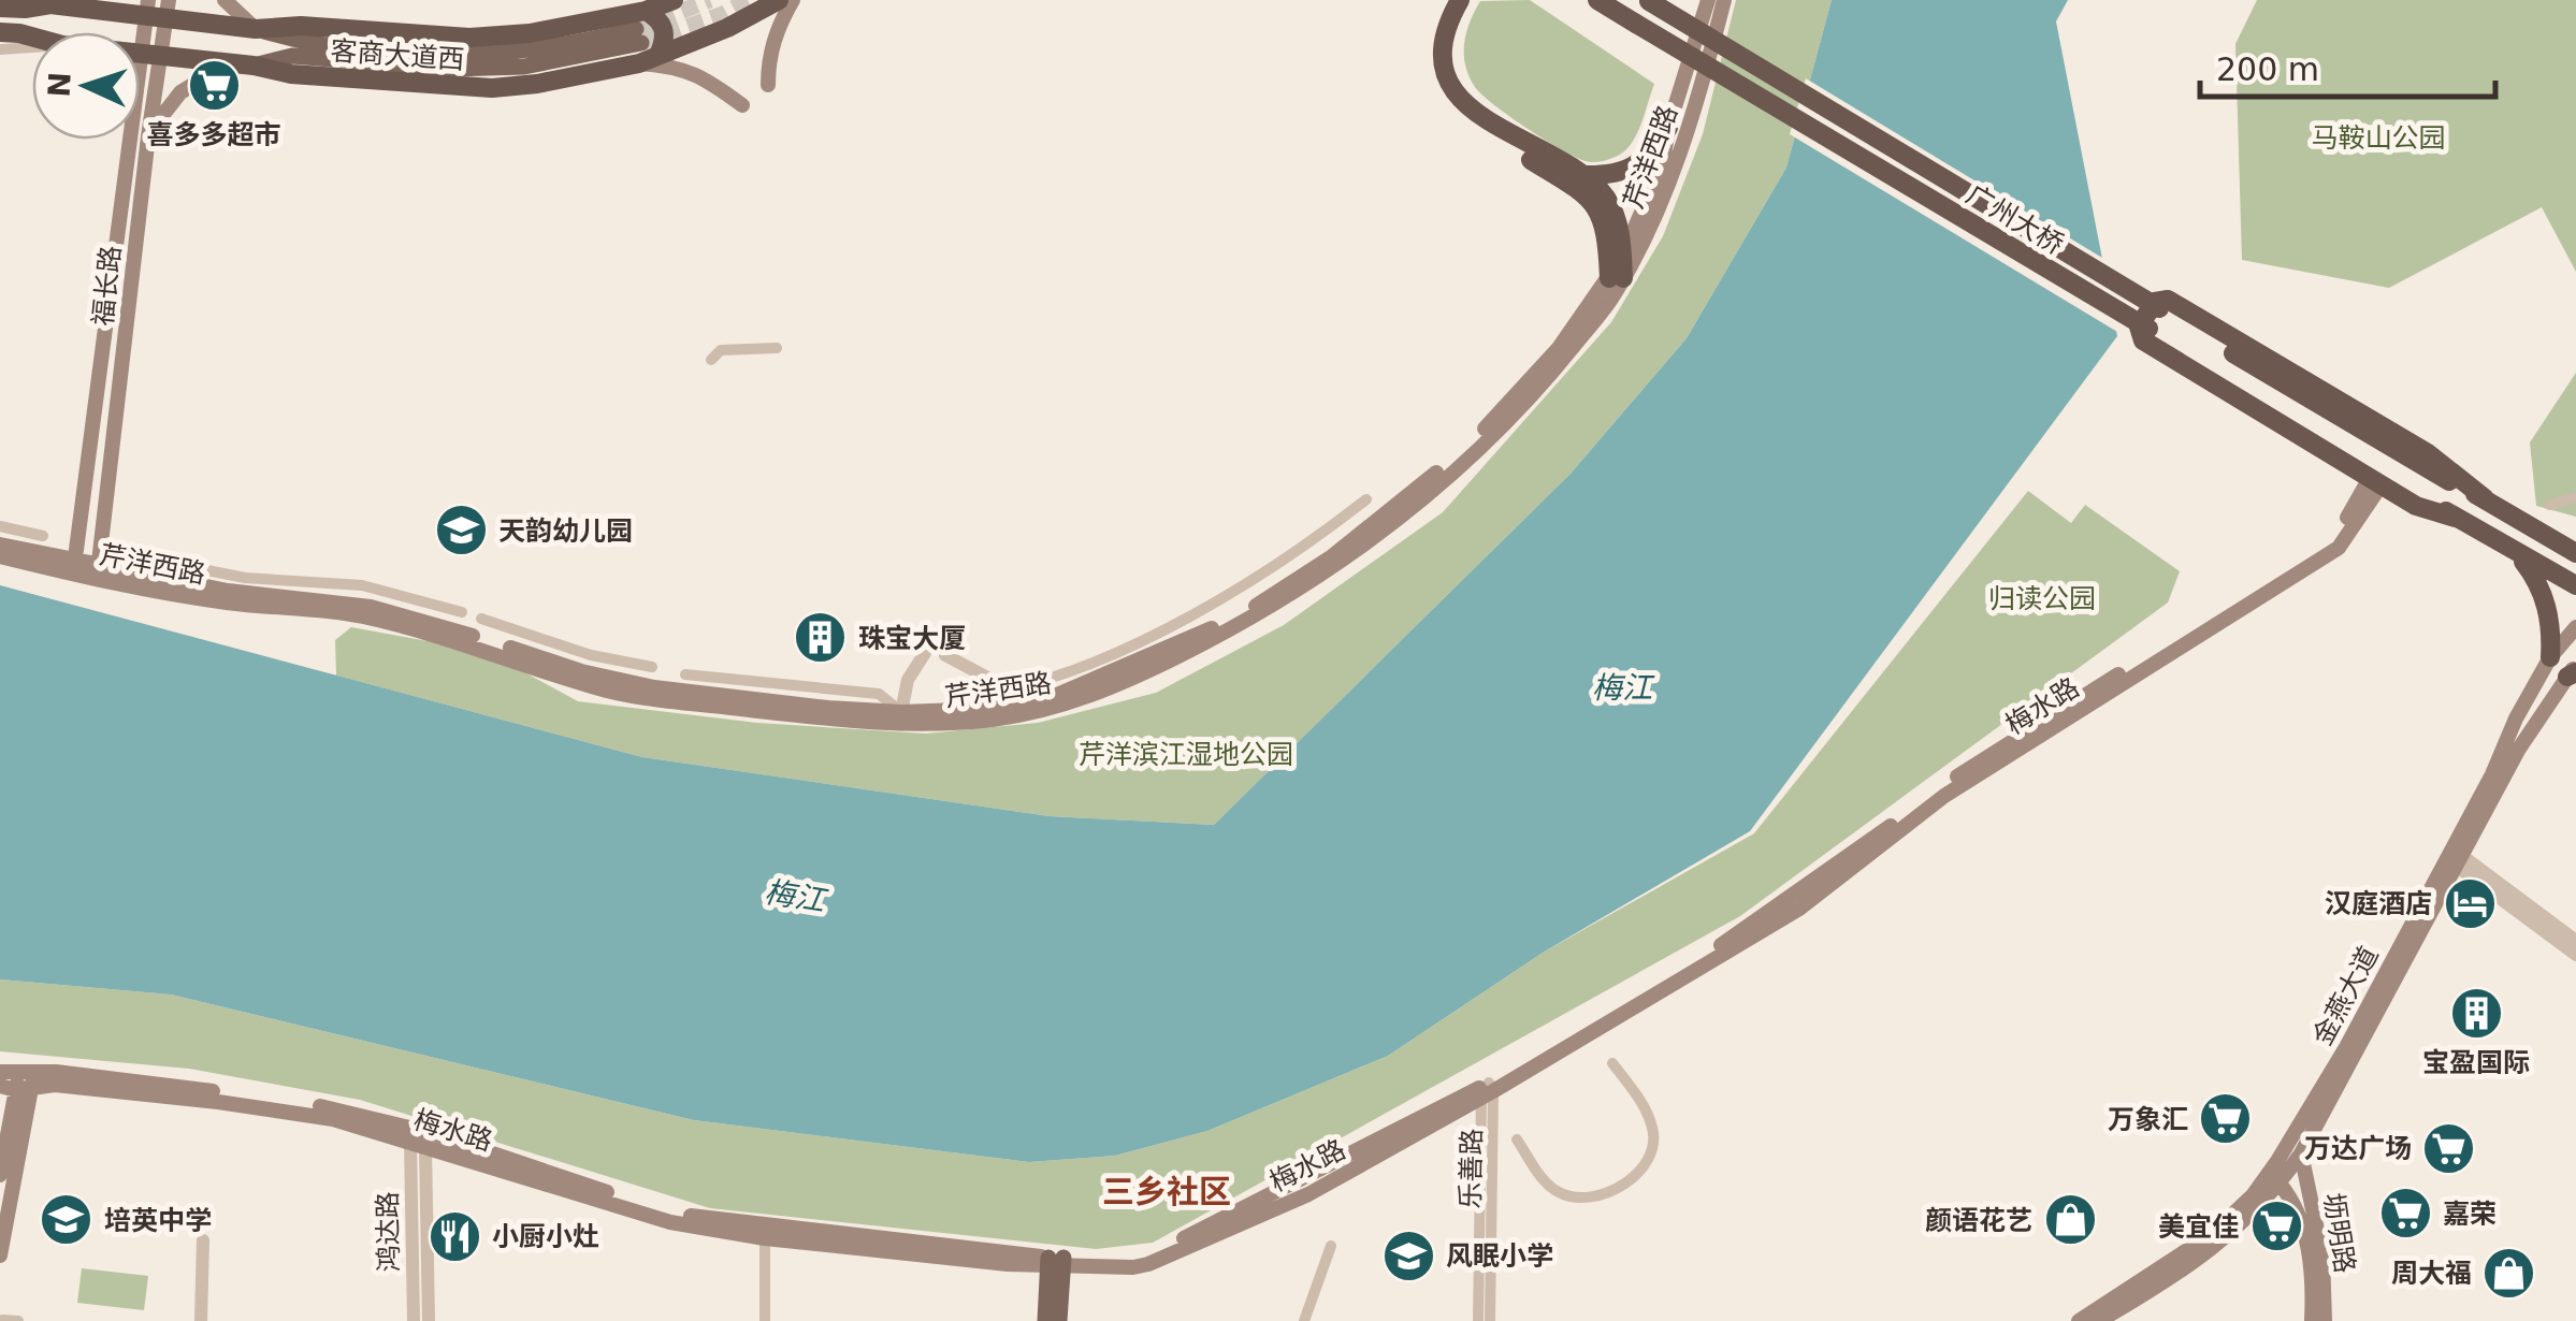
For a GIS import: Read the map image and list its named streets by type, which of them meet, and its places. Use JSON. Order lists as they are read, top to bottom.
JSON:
{
  "streets": {
    "highway": ["客商大道西", "广州大桥"],
    "main road": [
      "芹洋西路",
      "福长路",
      "梅水路",
      "金燕大道",
      "坜明路"
    ],
    "street": ["乐善路", "鸿达路"]
  },
  "crossings": [
    ["客商大道西", "福长路"],
    ["芹洋西路", "福长路"],
    ["梅水路", "乐善路"],
    ["梅水路", "鸿达路"],
    ["金燕大道", "坜明路"]
  ],
  "districts": ["三乡社区"],
  "water": ["梅江"],
  "parks": ["马鞍山公园", "归读公园", "芹洋滨江湿地公园"],
  "places": {
    "supermarket": [
      "喜多多超市",
      "万象汇",
      "万达广场",
      "嘉荣",
      "美宜佳"
    ],
    "school or university": ["天韵幼儿园", "培英中学", "风眠小学"],
    "building": ["珠宝大厦", "宝盈国际"],
    "hotel": ["汉庭酒店"],
    "shop": ["颜语花艺", "周大福"],
    "restaurant": ["小厨小灶"]
  },
  "scale_bar": "200 m",
  "north": "left"
}
